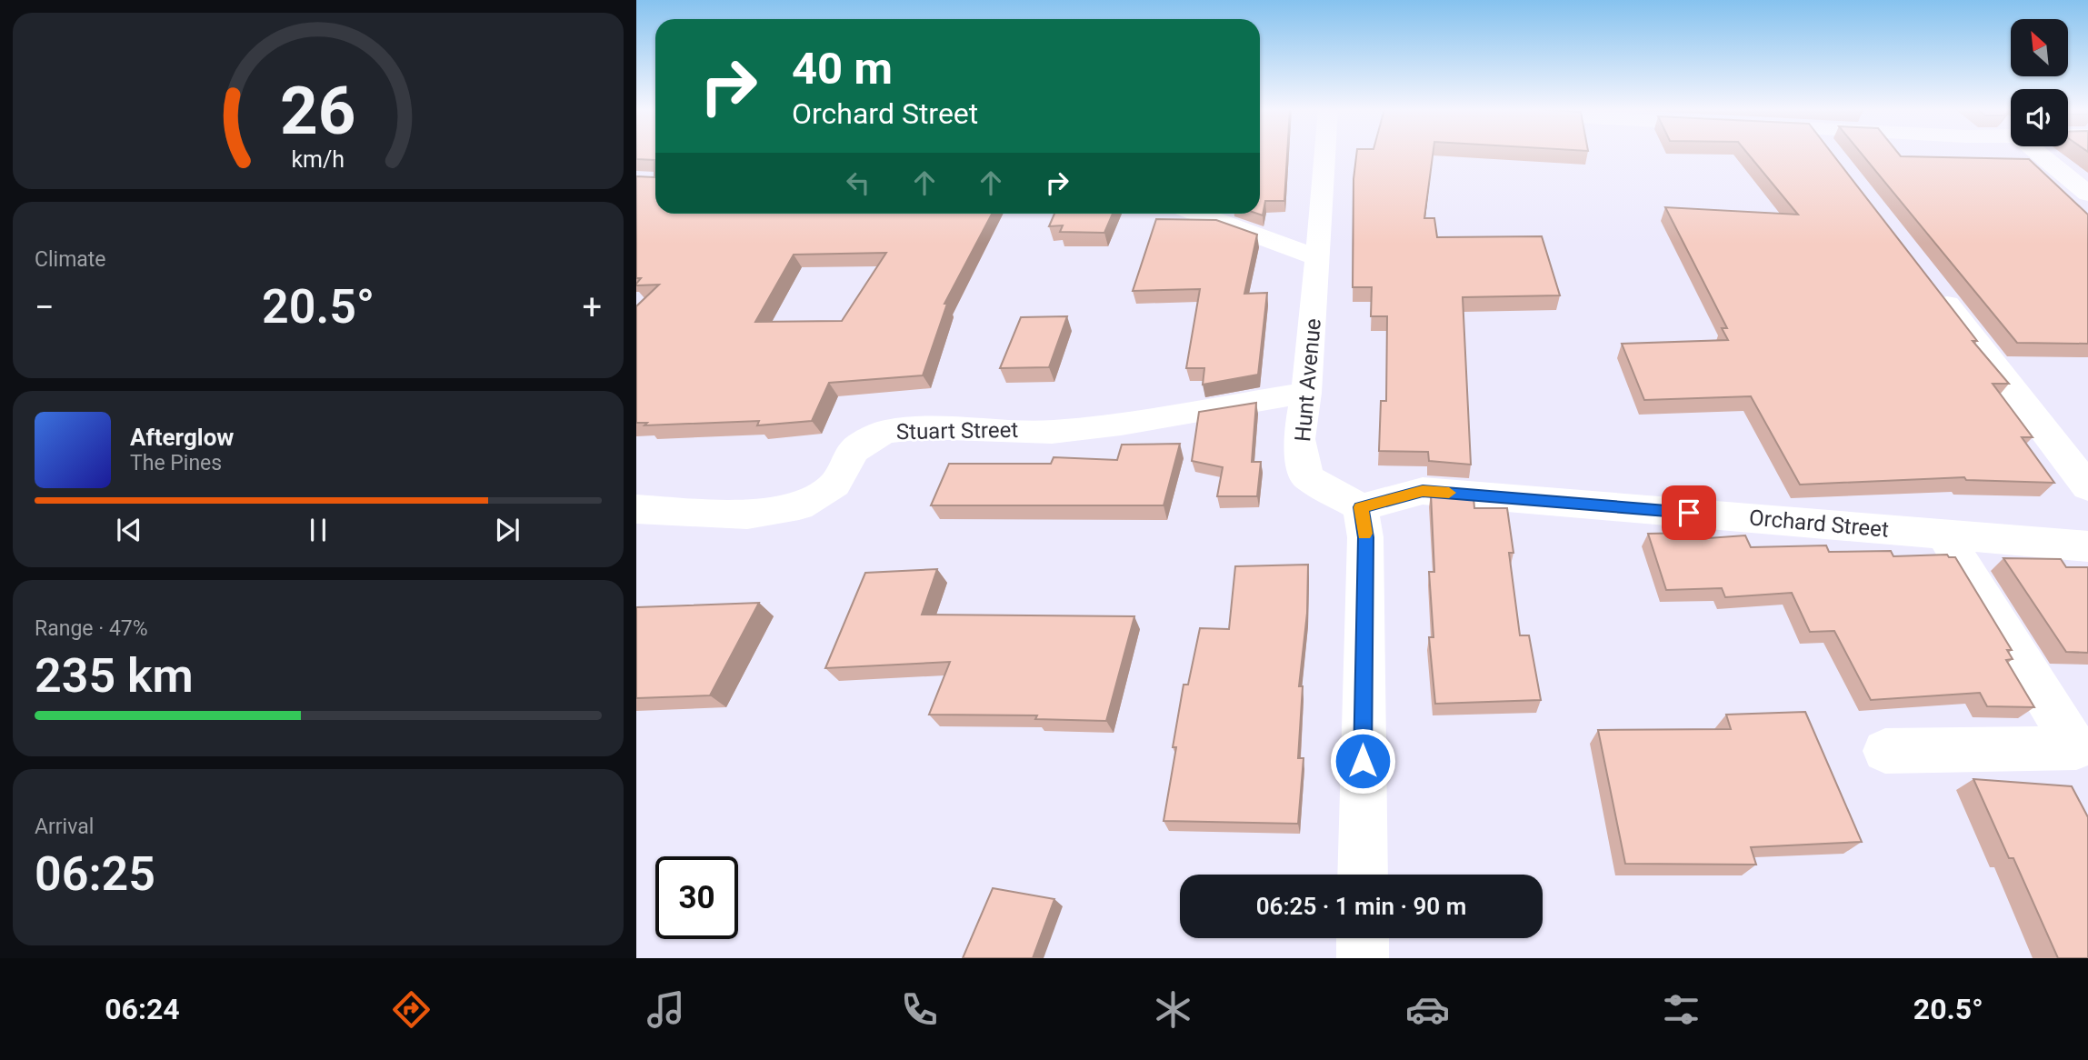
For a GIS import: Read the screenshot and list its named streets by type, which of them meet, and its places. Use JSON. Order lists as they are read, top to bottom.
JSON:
{
  "streets": {
    "street": ["Hunt Avenue", "Stuart Street", "Orchard Street"]
  },
  "crossings": [
    ["Hunt Avenue", "Stuart Street"],
    ["Hunt Avenue", "Orchard Street"]
  ],
  "north": "top left",
  "page": {
    "turn": ["40 m", "Orchard Street"],
    "tile": [
      "Climate",
      ["Range · 47%", "235 km"],
      ["Arrival", "06:25"]
    ],
    "heat": ["−", "20.5°", "+"],
    "song": ["Afterglow", "The Pines"],
    "limit": "30",
    "trip": "06:25 · 1 min · 90 m",
    "tabs": ["06:24", "20.5°"],
    "gauge": ["26", "km/h"]
  }
}
